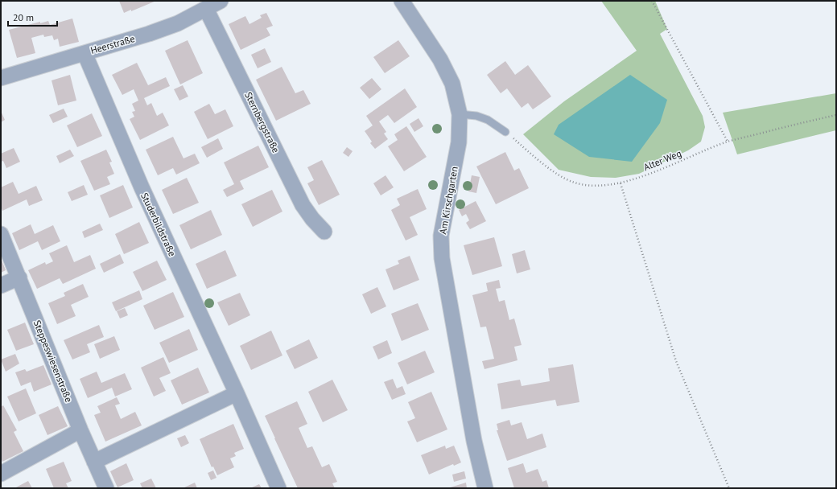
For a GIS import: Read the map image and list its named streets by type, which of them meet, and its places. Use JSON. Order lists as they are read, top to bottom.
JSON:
{
  "streets": {
    "street": [
      "Heerstraße",
      "Sternbergstraße",
      "Am Kirschgarten",
      "Studerbildstraße",
      "Steppeswiesenstraße"
    ],
    "path": ["Alter Weg"]
  },
  "crossings": [
    ["Heerstraße", "Sternbergstraße"],
    ["Heerstraße", "Studerbildstraße"]
  ],
  "scale_bar": "20 m"
}
